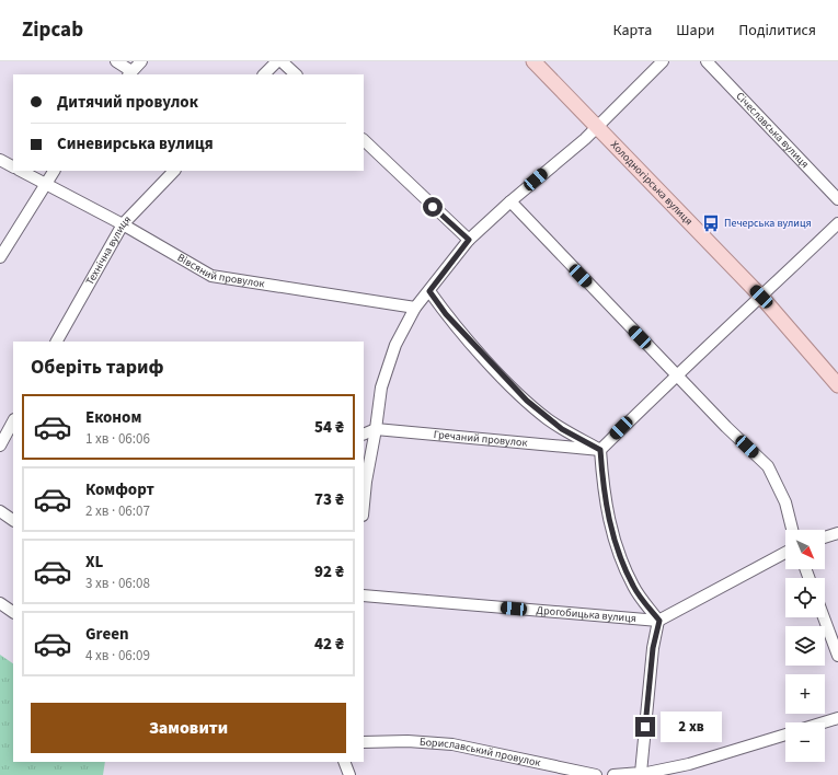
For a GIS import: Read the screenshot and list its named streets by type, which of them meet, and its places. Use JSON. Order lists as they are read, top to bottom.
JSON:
{
  "streets": {
    "main road": ["Холодногірська вулиця"],
    "street": [
      "Січеславська вулиця",
      "Технічна вулиця",
      "Вівсяний провулок",
      "Гречаний провулок",
      "Дрогобицька вулиця",
      "Бориславський провулок"
    ]
  },
  "crossings": [
    ["Технічна вулиця", "Вівсяний провулок"]
  ],
  "places": {
    "bus stop": ["Печерська вулиця"]
  },
  "north": "bottom right",
  "page": {
    "header": "Zipcab",
    "nav": ["Карта", "Шари", "Поділитися"],
    "banner": ["Дитячий провулок", "Синевирська вулиця"],
    "heading": "Оберіть тариф",
    "list": [
      {
        "name": "Економ",
        "note": "1 хв · 06:06",
        "value": "54 ₴"
      },
      {
        "name": "Комфорт",
        "note": "2 хв · 06:07",
        "value": "73 ₴"
      },
      {
        "name": "XL",
        "note": "3 хв · 06:08",
        "value": "92 ₴"
      },
      {
        "name": "Green",
        "note": "4 хв · 06:09",
        "value": "42 ₴"
      }
    ],
    "map_buttons": ["+", "−"],
    "buttons": "Замовити",
    "bubble": "2 хв"
  }
}
